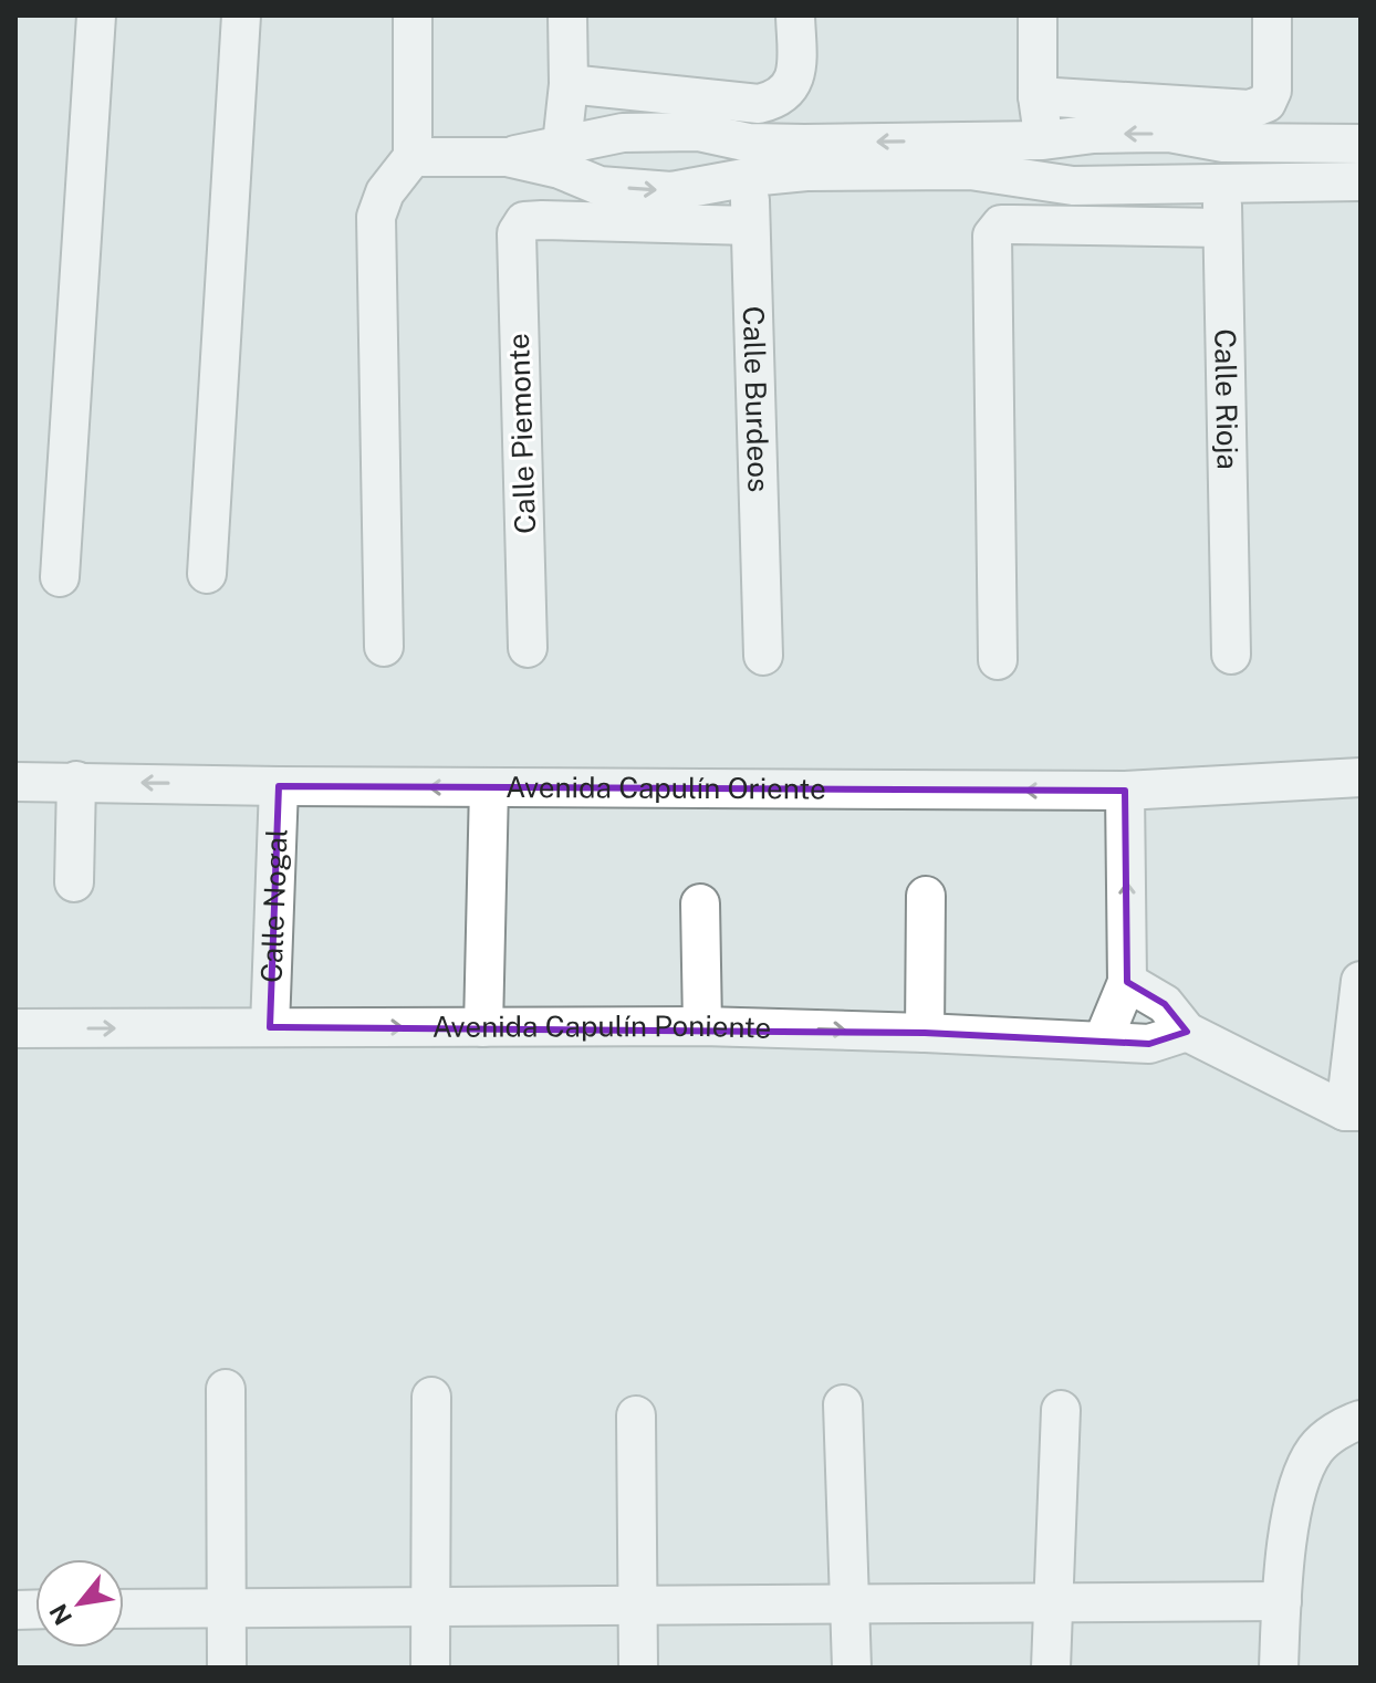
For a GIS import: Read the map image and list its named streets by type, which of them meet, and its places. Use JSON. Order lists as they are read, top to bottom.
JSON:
{
  "streets": {
    "street": [
      "Calle Rioja",
      "Calle Burdeos",
      "Calle Piemonte",
      "Avenida Capulín Oriente",
      "Calle Nogal",
      "Avenida Capulín Poniente"
    ]
  },
  "crossings": [
    ["Calle Burdeos", "Calle Piemonte"],
    ["Avenida Capulín Oriente", "Calle Nogal"],
    ["Calle Nogal", "Avenida Capulín Poniente"]
  ],
  "one_way": ["Avenida Capulín Oriente", "Avenida Capulín Poniente"],
  "north": "bottom left"
}
